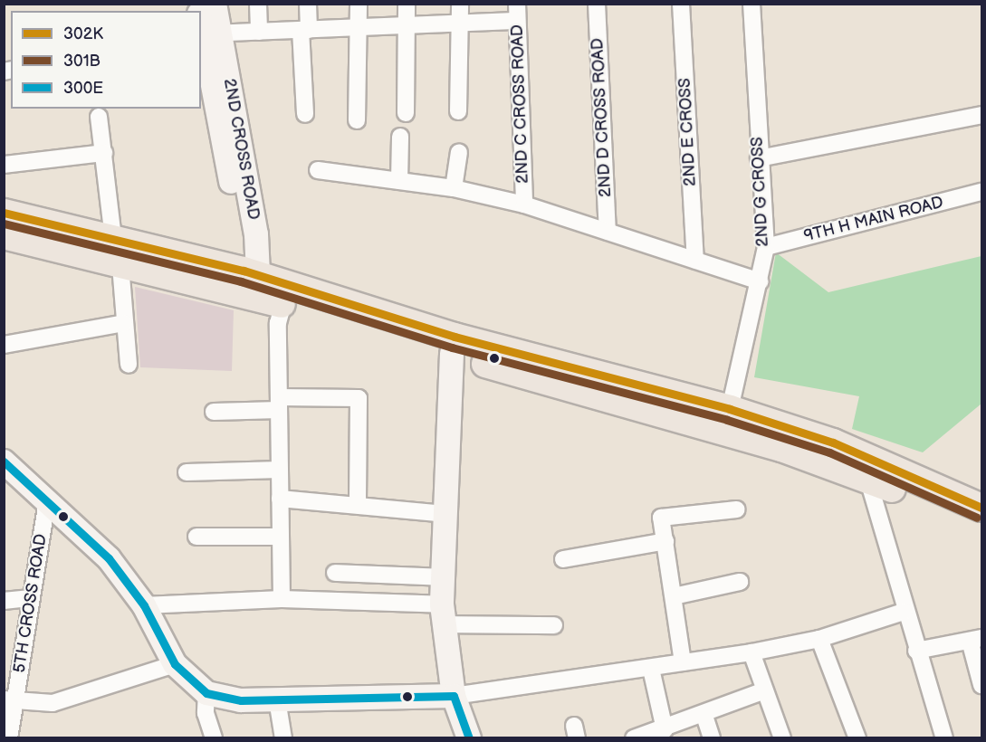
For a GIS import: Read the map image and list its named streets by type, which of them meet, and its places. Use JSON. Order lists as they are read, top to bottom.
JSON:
{
  "streets": {
    "street": [
      "2ND C CROSS ROAD",
      "2ND D CROSS ROAD",
      "2ND E CROSS",
      "2ND CROSS ROAD",
      "2ND G CROSS",
      "9TH H MAIN ROAD",
      "5TH CROSS ROAD"
    ]
  },
  "crossings": [
    ["2ND G CROSS", "9TH H MAIN ROAD"]
  ],
  "lines": ["transit line 302K", "transit line 301B", "transit line 300E"],
  "legend": ["302K", "301B", "300E"]
}
